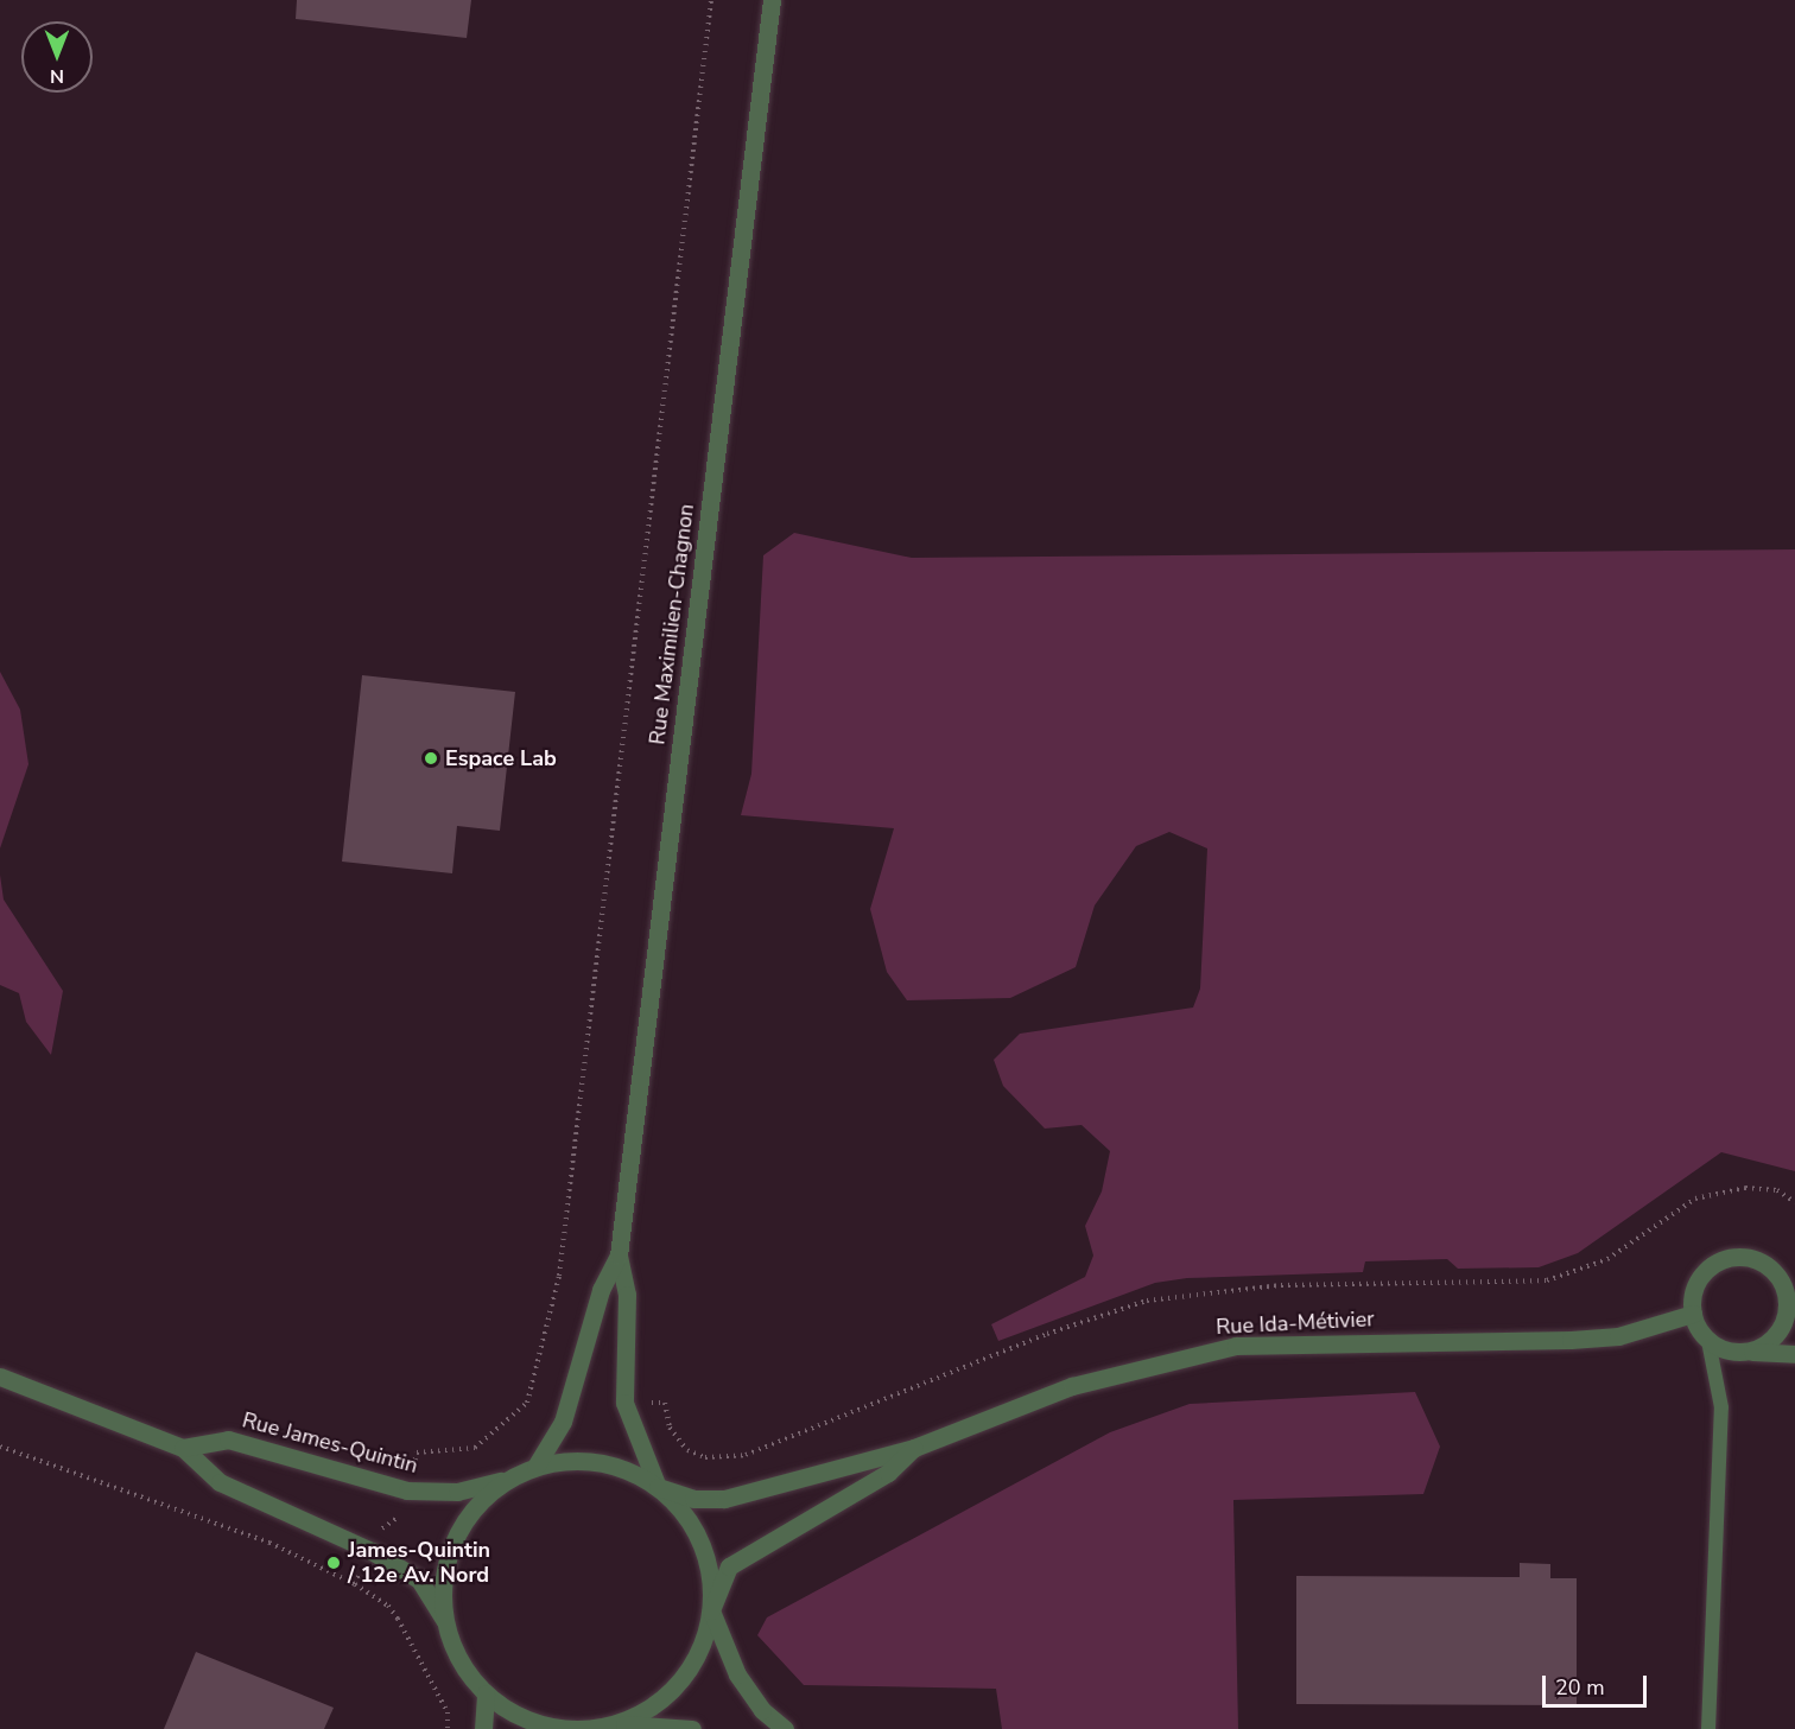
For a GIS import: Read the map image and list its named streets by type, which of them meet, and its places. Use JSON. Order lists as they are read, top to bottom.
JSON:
{
  "streets": {
    "street": ["Rue Maximilien-Chagnon", "Rue Ida-Métivier", "Rue James-Quintin"]
  },
  "crossings": [
    ["Rue Maximilien-Chagnon", "Rue Ida-Métivier"]
  ],
  "places": ["Espace Lab", "James-Quintin / 12e Av. Nord"],
  "scale_bar": "20 m",
  "north": "bottom"
}
